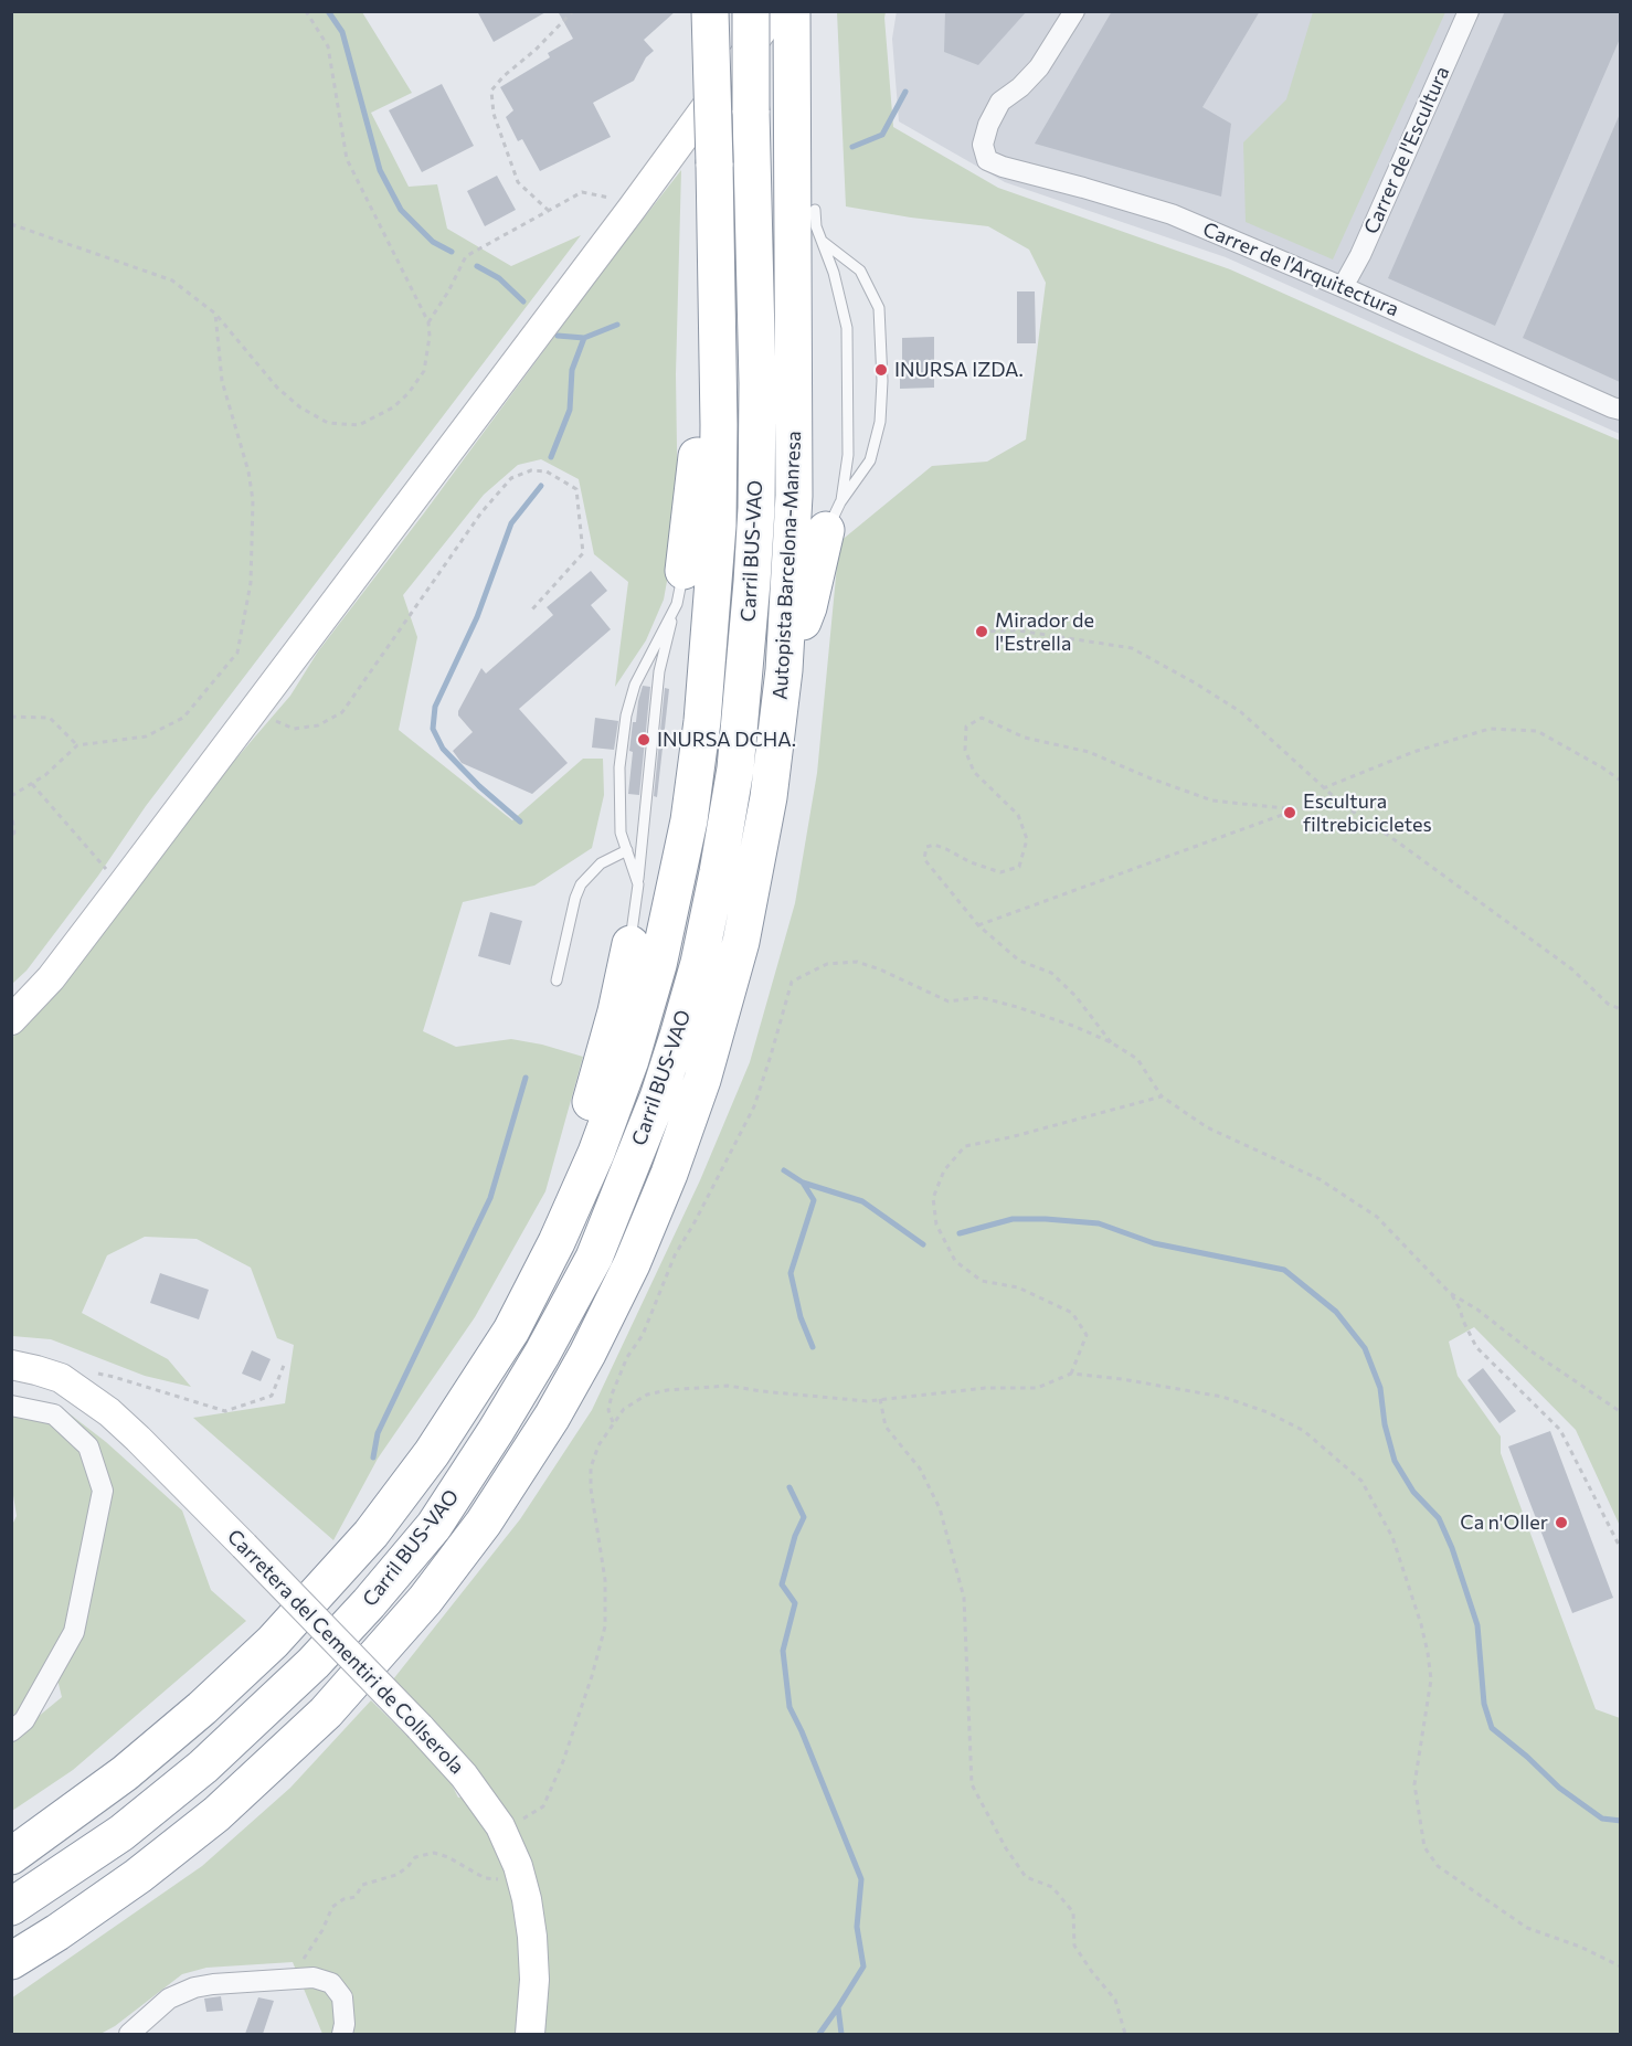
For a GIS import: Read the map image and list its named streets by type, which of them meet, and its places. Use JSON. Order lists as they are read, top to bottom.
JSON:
{
  "streets": {
    "highway": ["Carril BUS-VAO", "Autopista Barcelona-Manresa"],
    "main road": ["Carretera del Cementiri de Collserola"],
    "street": ["Carrer de l'Escultura", "Carrer de l'Arquitectura"]
  },
  "crossings": [
    ["Carrer de l'Escultura", "Carrer de l'Arquitectura"]
  ],
  "places": [
    "INURSA IZDA.",
    "Mirador de l'Estrella",
    "INURSA DCHA.",
    "Escultura filtrebicicletes",
    "Ca n'Oller"
  ]
}
